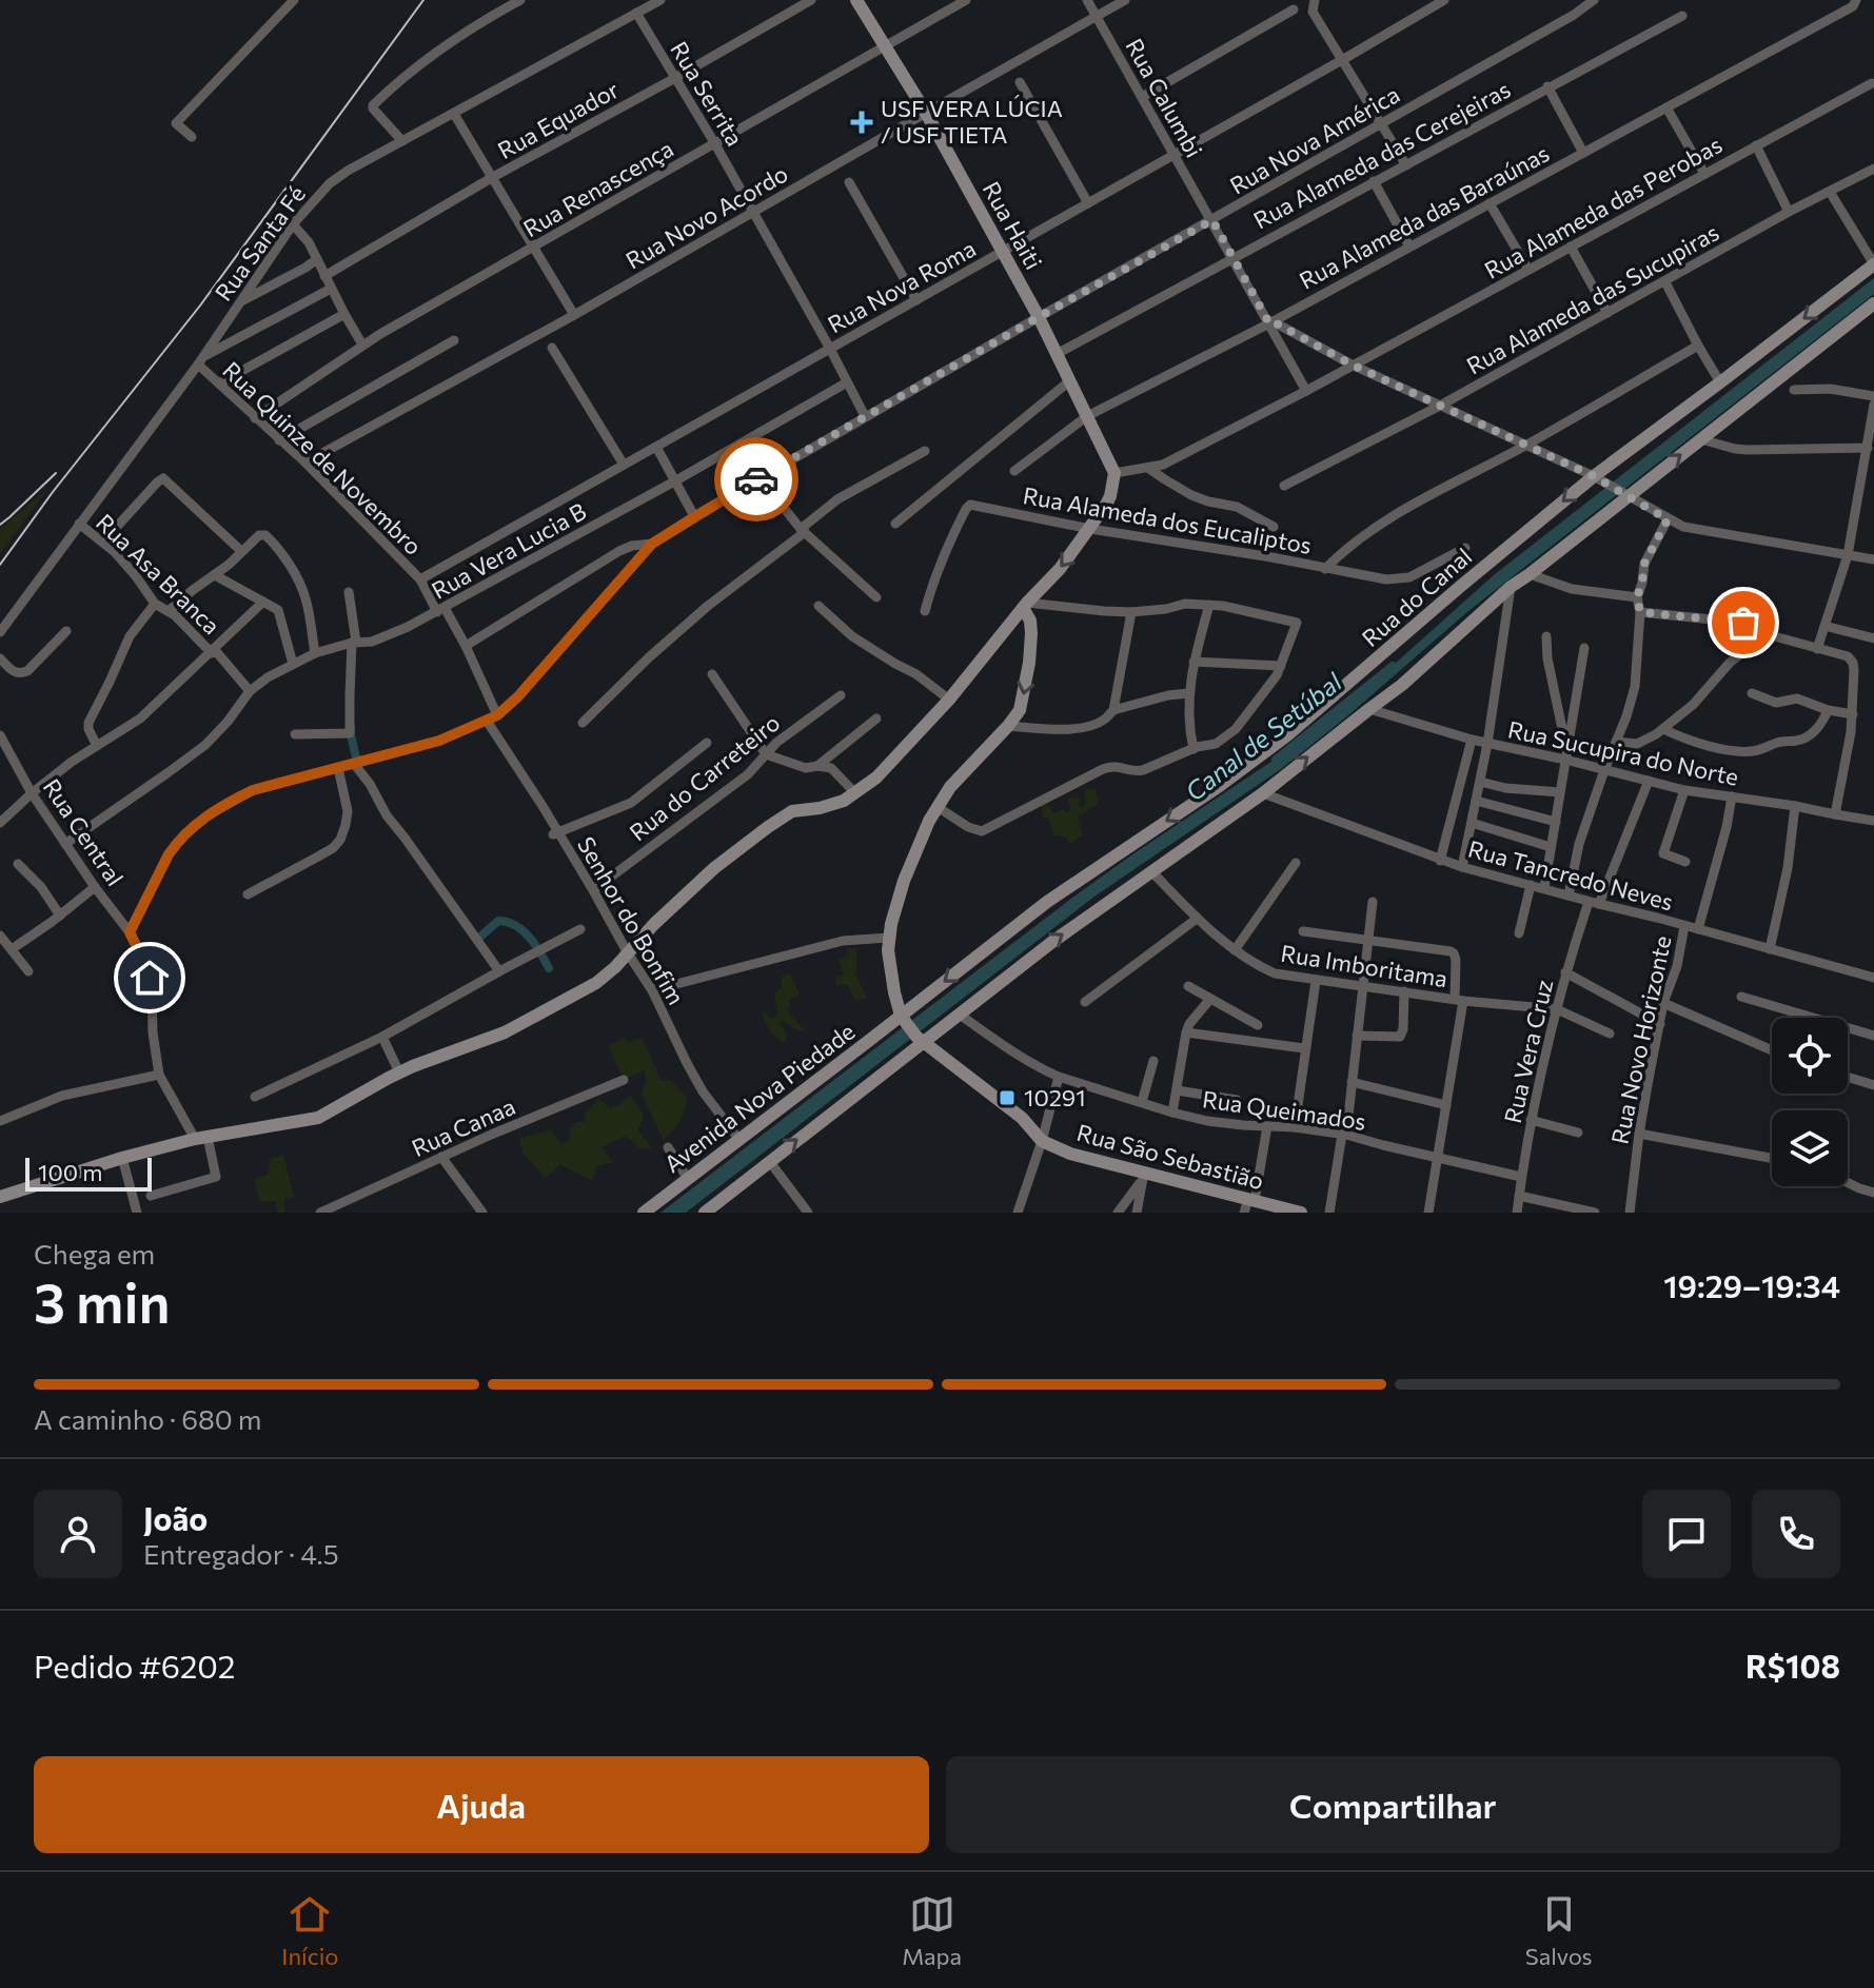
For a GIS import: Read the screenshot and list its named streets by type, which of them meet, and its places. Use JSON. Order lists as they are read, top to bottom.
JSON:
{
  "streets": {
    "street": [
      "Rua Serrita",
      "Rua Calumbi",
      "Rua Equador",
      "Rua Nova América",
      "Rua Alameda das Cerejeiras",
      "Rua Renascença",
      "Rua Alameda das Perobas",
      "Rua Novo Acordo",
      "Rua Alameda das Baraúnas",
      "Rua Haiti",
      "Rua Santa Fé",
      "Rua Nova Roma",
      "Rua Alameda das Sucupiras",
      "Rua Quinze de Novembro",
      "Rua Alameda dos Eucaliptos",
      "Rua Vera Lucia B",
      "Rua Asa Branca",
      "Rua do Canal",
      "Rua Sucupira do Norte",
      "Rua do Carreteiro",
      "Rua Central",
      "Rua Tancredo Neves",
      "Senhor do Bonfim",
      "Rua Imboritama",
      "Rua Novo Horizonte",
      "Rua Vera Cruz",
      "Avenida Nova Piedade",
      "Rua Queimados",
      "Rua Canaa",
      "Rua São Sebastião"
    ]
  },
  "crossings": [
    ["Rua Serrita", "Rua Equador"],
    ["Rua Serrita", "Rua Nova América"],
    ["Rua Serrita", "Rua Renascença"],
    ["Rua Serrita", "Rua Novo Acordo"],
    ["Rua Serrita", "Rua Santa Fé"],
    ["Rua Serrita", "Rua Nova Roma"],
    ["Rua Serrita", "Rua Vera Lucia B"],
    ["Rua Calumbi", "Rua Nova América"],
    ["Rua Calumbi", "Rua Alameda das Cerejeiras"],
    ["Rua Calumbi", "Rua Alameda das Perobas"],
    ["Rua Calumbi", "Rua Novo Acordo"],
    ["Rua Calumbi", "Rua Alameda das Baraúnas"],
    ["Rua Calumbi", "Rua Nova Roma"],
    ["Rua Nova América", "Rua Haiti"],
    ["Rua Nova América", "Rua Quinze de Novembro"],
    ["Rua Nova América", "Rua Central"],
    ["Rua Nova América", "Senhor do Bonfim"],
    ["Rua Alameda das Cerejeiras", "Rua Haiti"],
    ["Rua Renascença", "Rua Haiti"],
    ["Rua Renascença", "Rua Quinze de Novembro"],
    ["Rua Alameda das Perobas", "Rua Haiti"],
    ["Rua Novo Acordo", "Rua Haiti"],
    ["Rua Novo Acordo", "Rua Quinze de Novembro"],
    ["Rua Alameda das Baraúnas", "Rua Haiti"],
    ["Rua Haiti", "Rua Nova Roma"],
    ["Rua Santa Fé", "Rua Quinze de Novembro"],
    ["Rua Santa Fé", "Rua Asa Branca"],
    ["Rua Nova Roma", "Rua Quinze de Novembro"],
    ["Rua Quinze de Novembro", "Rua Vera Lucia B"],
    ["Rua Vera Lucia B", "Rua Asa Branca"],
    ["Rua do Canal", "Avenida Nova Piedade"],
    ["Rua do Canal", "Rua São Sebastião"],
    ["Rua Sucupira do Norte", "Rua Vera Cruz"],
    ["Rua do Carreteiro", "Senhor do Bonfim"],
    ["Rua Tancredo Neves", "Rua Novo Horizonte"],
    ["Rua Tancredo Neves", "Rua Vera Cruz"],
    ["Senhor do Bonfim", "Avenida Nova Piedade"],
    ["Rua Imboritama", "Rua Vera Cruz"],
    ["Rua Vera Cruz", "Rua Queimados"],
    ["Avenida Nova Piedade", "Rua São Sebastião"]
  ],
  "water": ["Canal de Setúbal"],
  "places": {
    "health": ["USF VERA LÚCIA / USF TIETA"],
    "transit": ["10291"]
  },
  "scale_bar": "100 m",
  "page": {
    "scale": "100 m",
    "heading": ["3 min", "Chega em", "19:29–19:34"],
    "panel": [
      "João",
      "Entregador · 4.5",
      "Pedido #6202",
      "R$108"
    ],
    "bar": "A caminho · 680 m",
    "buttons": ["Ajuda", "Compartilhar"],
    "tabs": ["Início", "Mapa", "Salvos"]
  }
}
